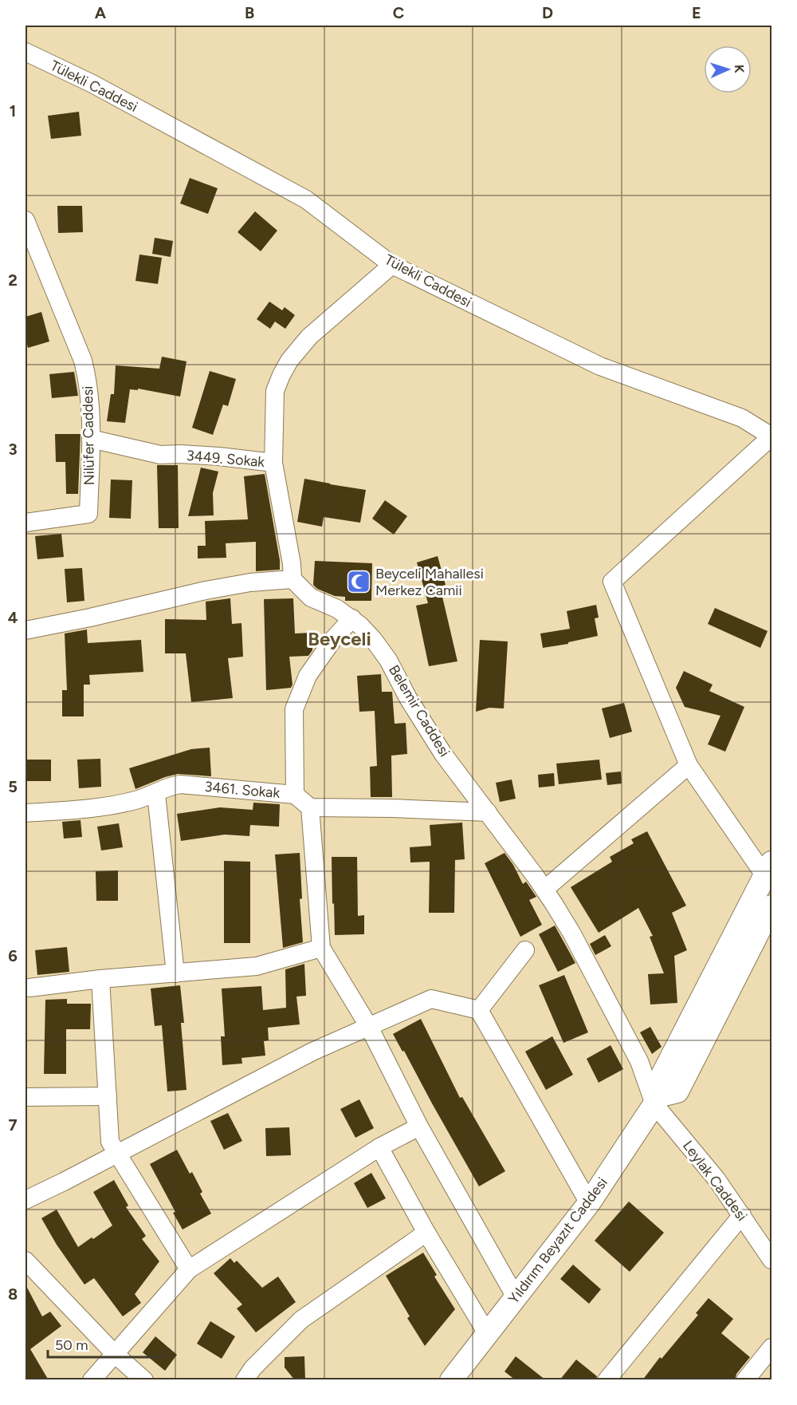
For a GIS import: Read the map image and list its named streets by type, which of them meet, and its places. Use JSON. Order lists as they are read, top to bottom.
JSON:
{
  "streets": {
    "main road": ["Yıldırım Beyazıt Caddesi"],
    "street": [
      "Tülekli Caddesi",
      "Nilüfer Caddesi",
      "3449. Sokak",
      "Belemir Caddesi",
      "3461. Sokak",
      "Leylak Caddesi"
    ]
  },
  "crossings": [
    ["Nilüfer Caddesi", "3449. Sokak"],
    ["3449. Sokak", "Belemir Caddesi"],
    ["Belemir Caddesi", "Leylak Caddesi"],
    ["Belemir Caddesi", "Yıldırım Beyazıt Caddesi"],
    ["Leylak Caddesi", "Yıldırım Beyazıt Caddesi"]
  ],
  "districts": ["Beyceli"],
  "places": {
    "mosque": ["Beyceli Mahallesi Merkez Camii"]
  },
  "scale_bar": "50 m",
  "north": "right",
  "grid": {
    "columns": [
      "A",
      "B",
      "C",
      "D",
      "E"
    ],
    "rows": [
      "1",
      "2",
      "3",
      "4",
      "5",
      "6",
      "7",
      "8"
    ]
  }
}
